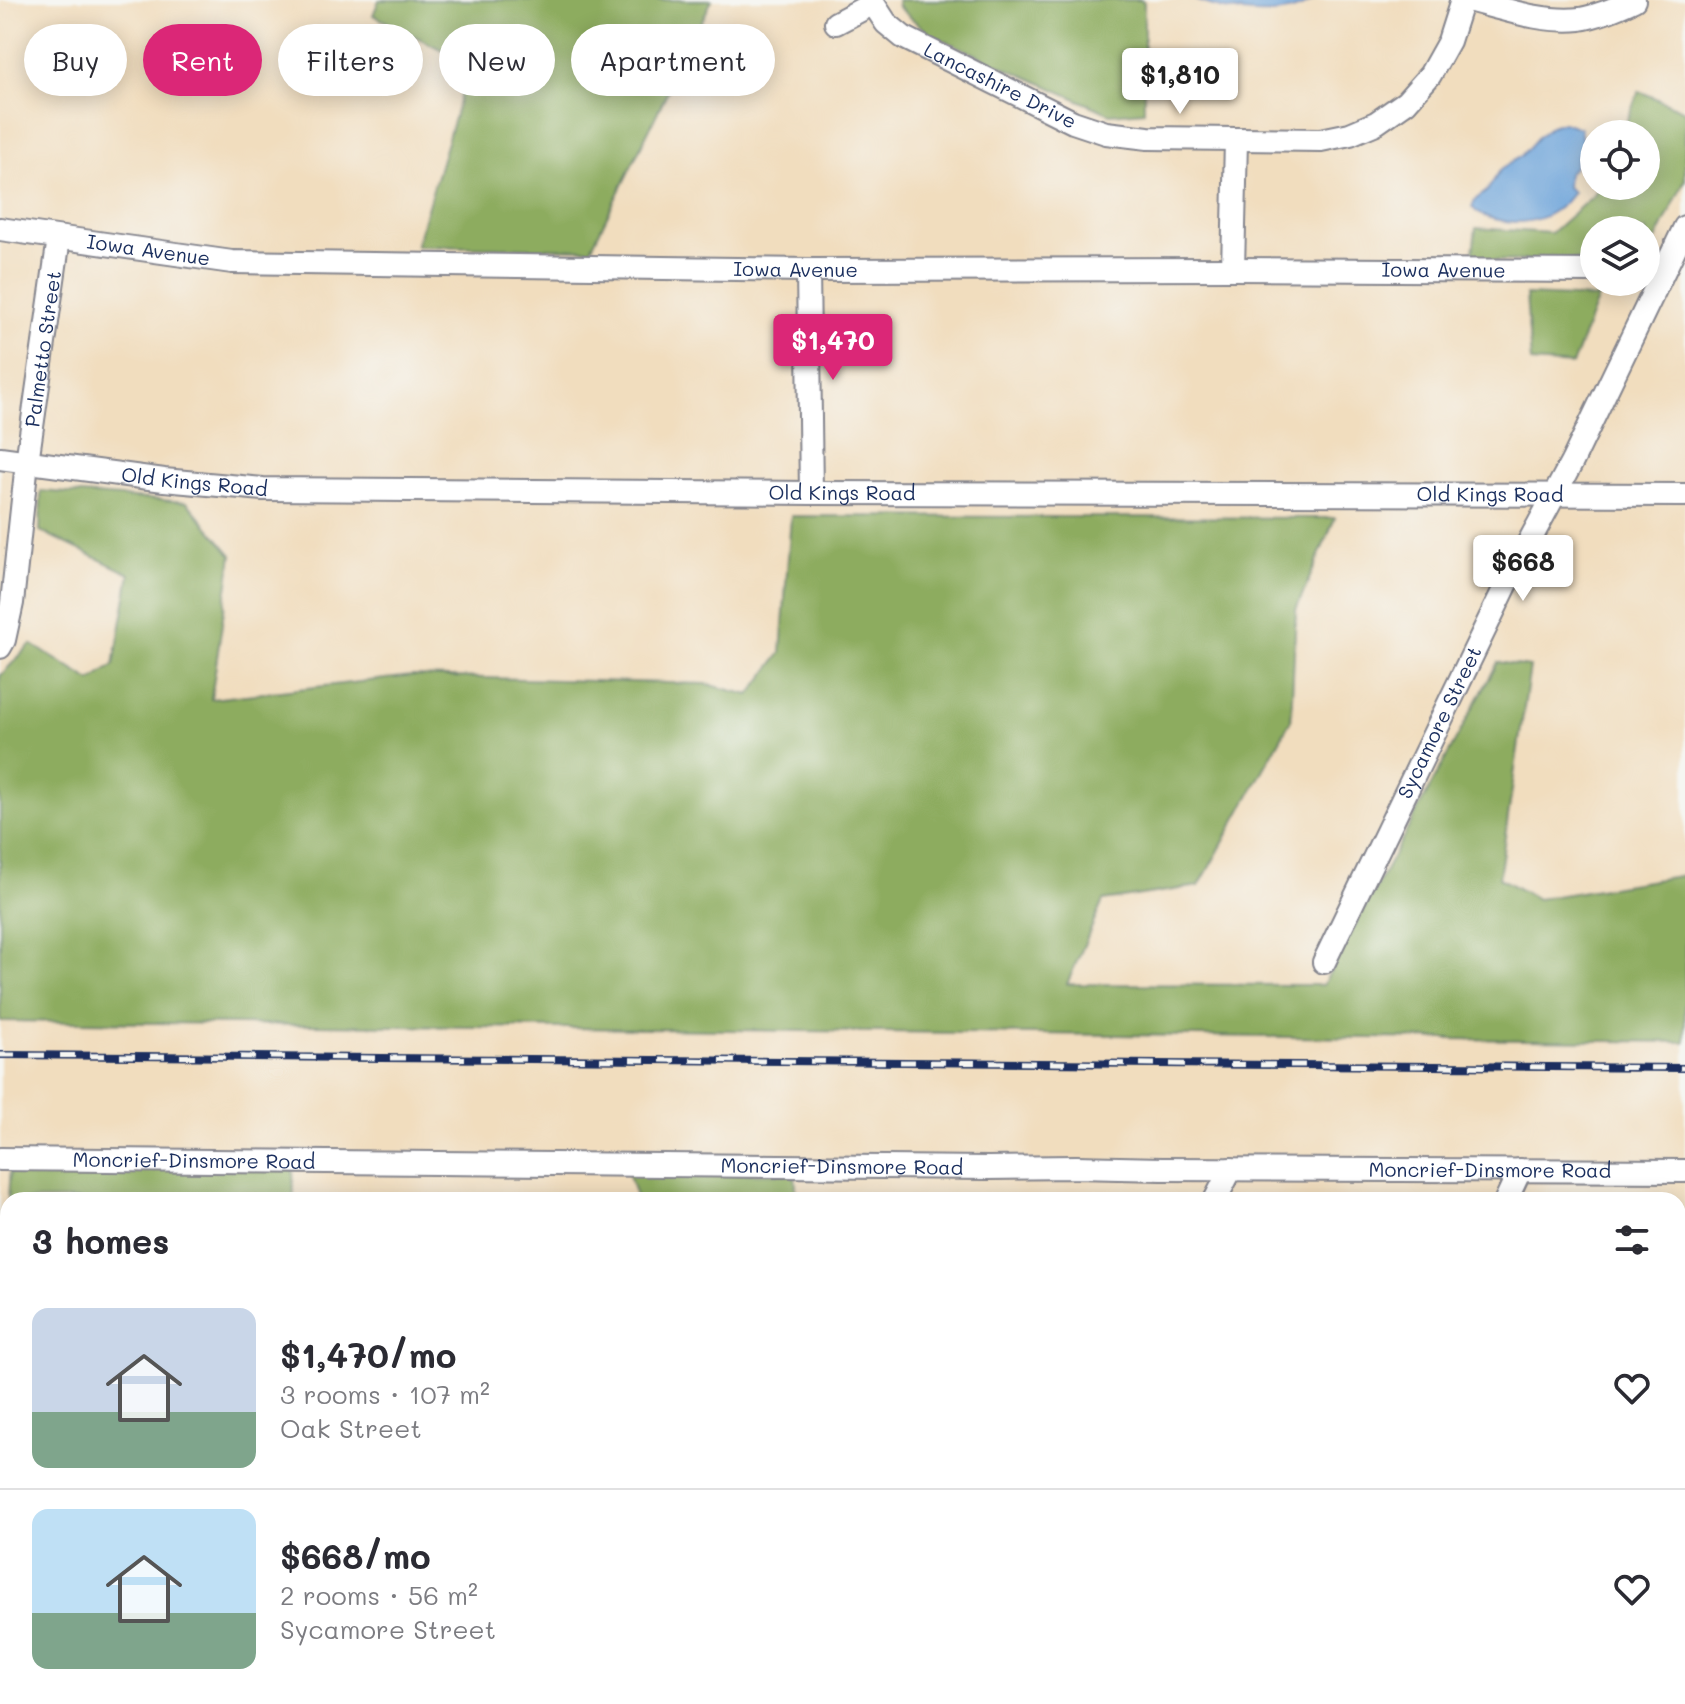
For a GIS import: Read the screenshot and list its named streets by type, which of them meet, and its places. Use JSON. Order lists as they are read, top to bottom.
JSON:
{
  "streets": {
    "street": [
      "Lancashire Drive",
      "Iowa Avenue",
      "Palmetto Street",
      "Old Kings Road",
      "Sycamore Street",
      "Moncrief-Dinsmore Road"
    ]
  },
  "crossings": [
    ["Iowa Avenue", "Palmetto Street"],
    ["Palmetto Street", "Old Kings Road"],
    ["Old Kings Road", "Sycamore Street"]
  ],
  "page": {
    "chip": [
      "Buy",
      "Rent",
      "Filters",
      "New",
      "Apartment"
    ],
    "price": ["$1,810", "$1,470", "$668"],
    "heading": "3 homes",
    "list": [
      {
        "name": "$1,470/mo",
        "note": "3 rooms · 107 m² · Oak Street"
      },
      {
        "name": "$668/mo",
        "note": "2 rooms · 56 m² · Sycamore Street"
      }
    ]
  }
}
